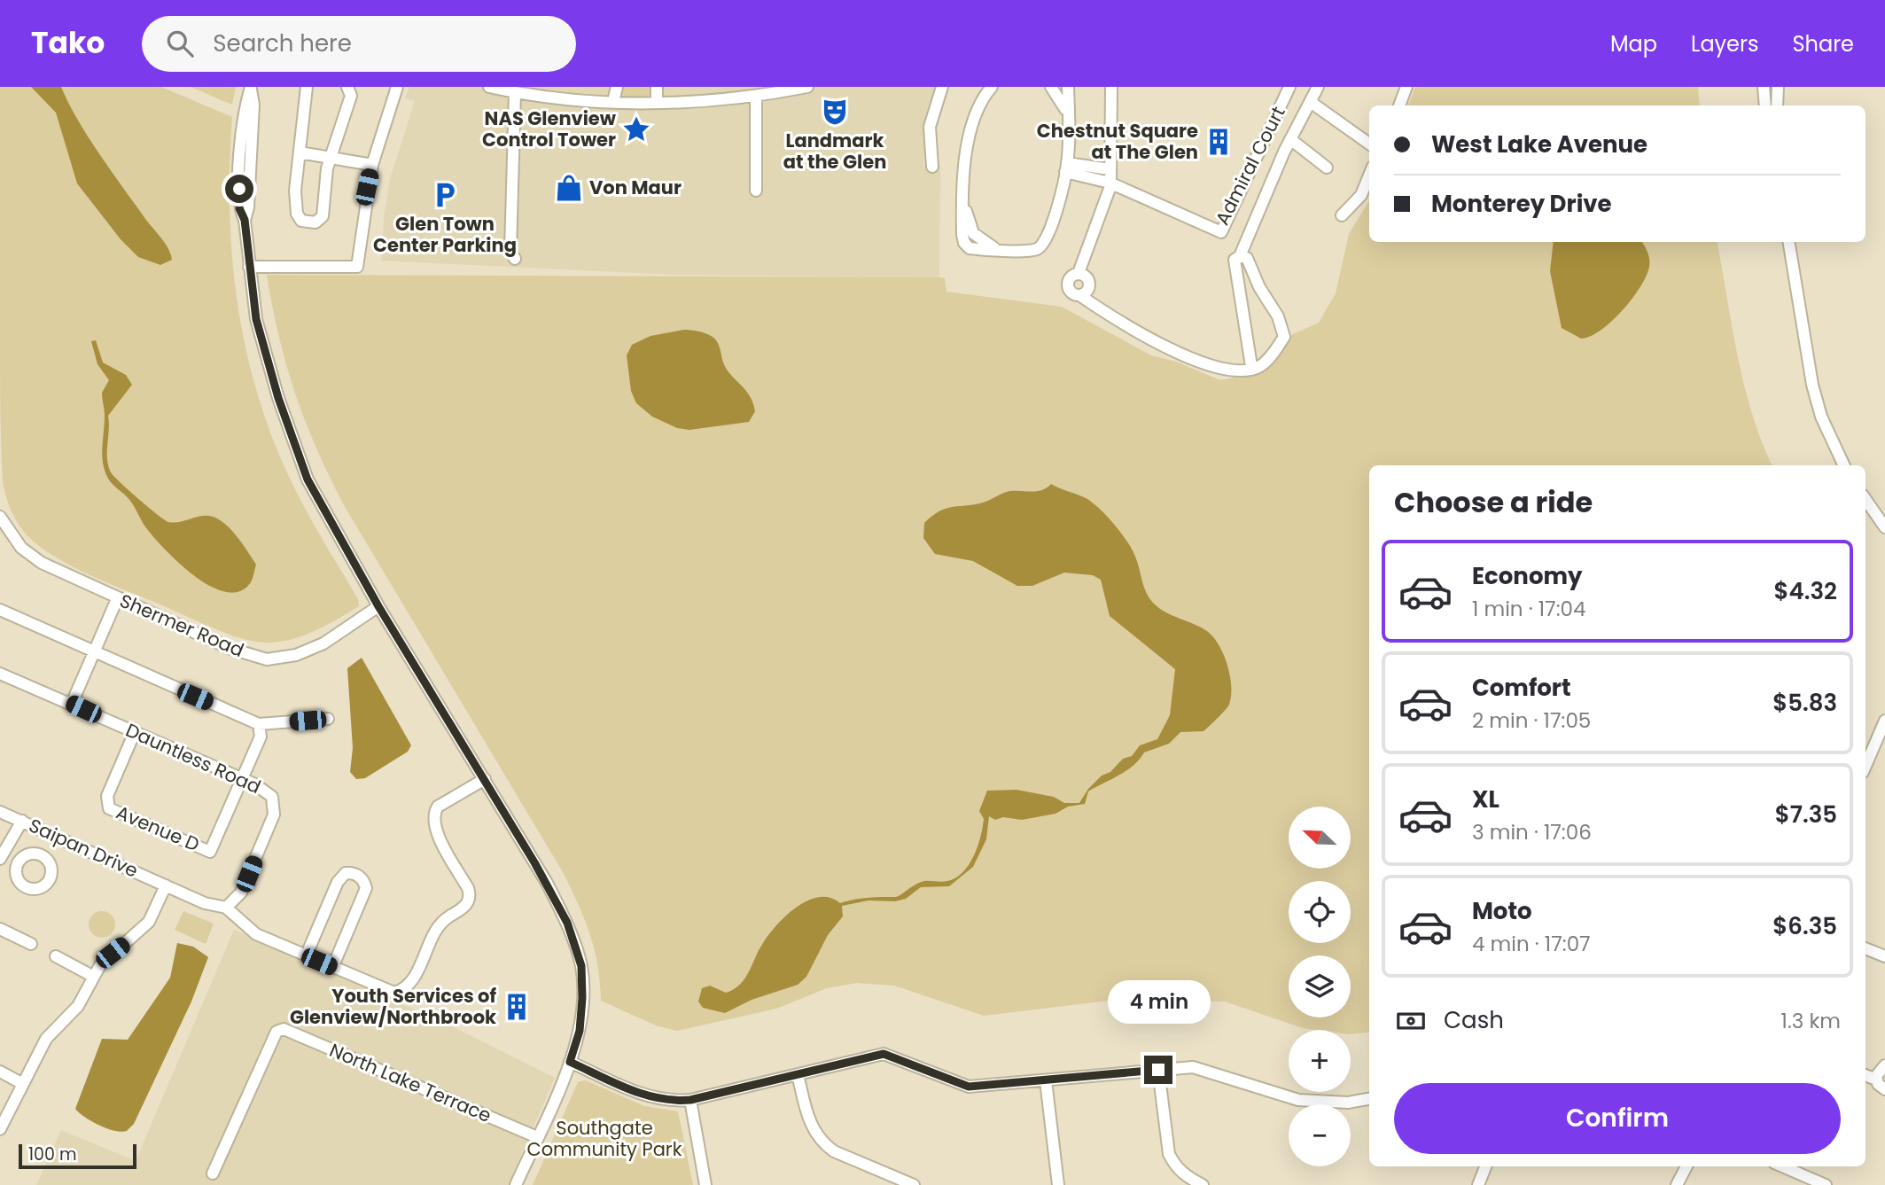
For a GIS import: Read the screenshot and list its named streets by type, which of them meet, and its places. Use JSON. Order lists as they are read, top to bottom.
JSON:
{
  "streets": {
    "street": [
      "Admiral Court",
      "Shermer Road",
      "Dauntless Road",
      "Avenue D",
      "Saipan Drive",
      "North Lake Terrace"
    ]
  },
  "crossings": [
    ["Dauntless Road", "Avenue D"],
    ["Dauntless Road", "Saipan Drive"]
  ],
  "parks": ["Southgate Community Park"],
  "places": {
    "theatre": ["Landmark at the Glen"],
    "place": ["NAS Glenview Control Tower"],
    "building": ["Chestnut Square at The Glen", "Youth Services of Glenview/Northbrook"],
    "shop": ["Von Maur"],
    "parking": ["Glen Town Center Parking"]
  },
  "scale_bar": "100 m",
  "north": "top left",
  "page": {
    "header": "Tako",
    "search": "Search here",
    "nav": ["Map", "Layers", "Share"],
    "banner": ["West Lake Avenue", "Monterey Drive"],
    "heading": "Choose a ride",
    "list": [
      {
        "name": "Economy",
        "note": "1 min · 17:04",
        "value": "$4.32"
      },
      {
        "name": "Comfort",
        "note": "2 min · 17:05",
        "value": "$5.83"
      },
      {
        "name": "XL",
        "note": "3 min · 17:06",
        "value": "$7.35"
      },
      {
        "name": "Moto",
        "note": "4 min · 17:07",
        "value": "$6.35"
      }
    ],
    "map_buttons": ["+", "−"],
    "bubble": "4 min",
    "pay": ["Cash", "1.3 km"],
    "buttons": "Confirm",
    "scale": "100 m"
  }
}
